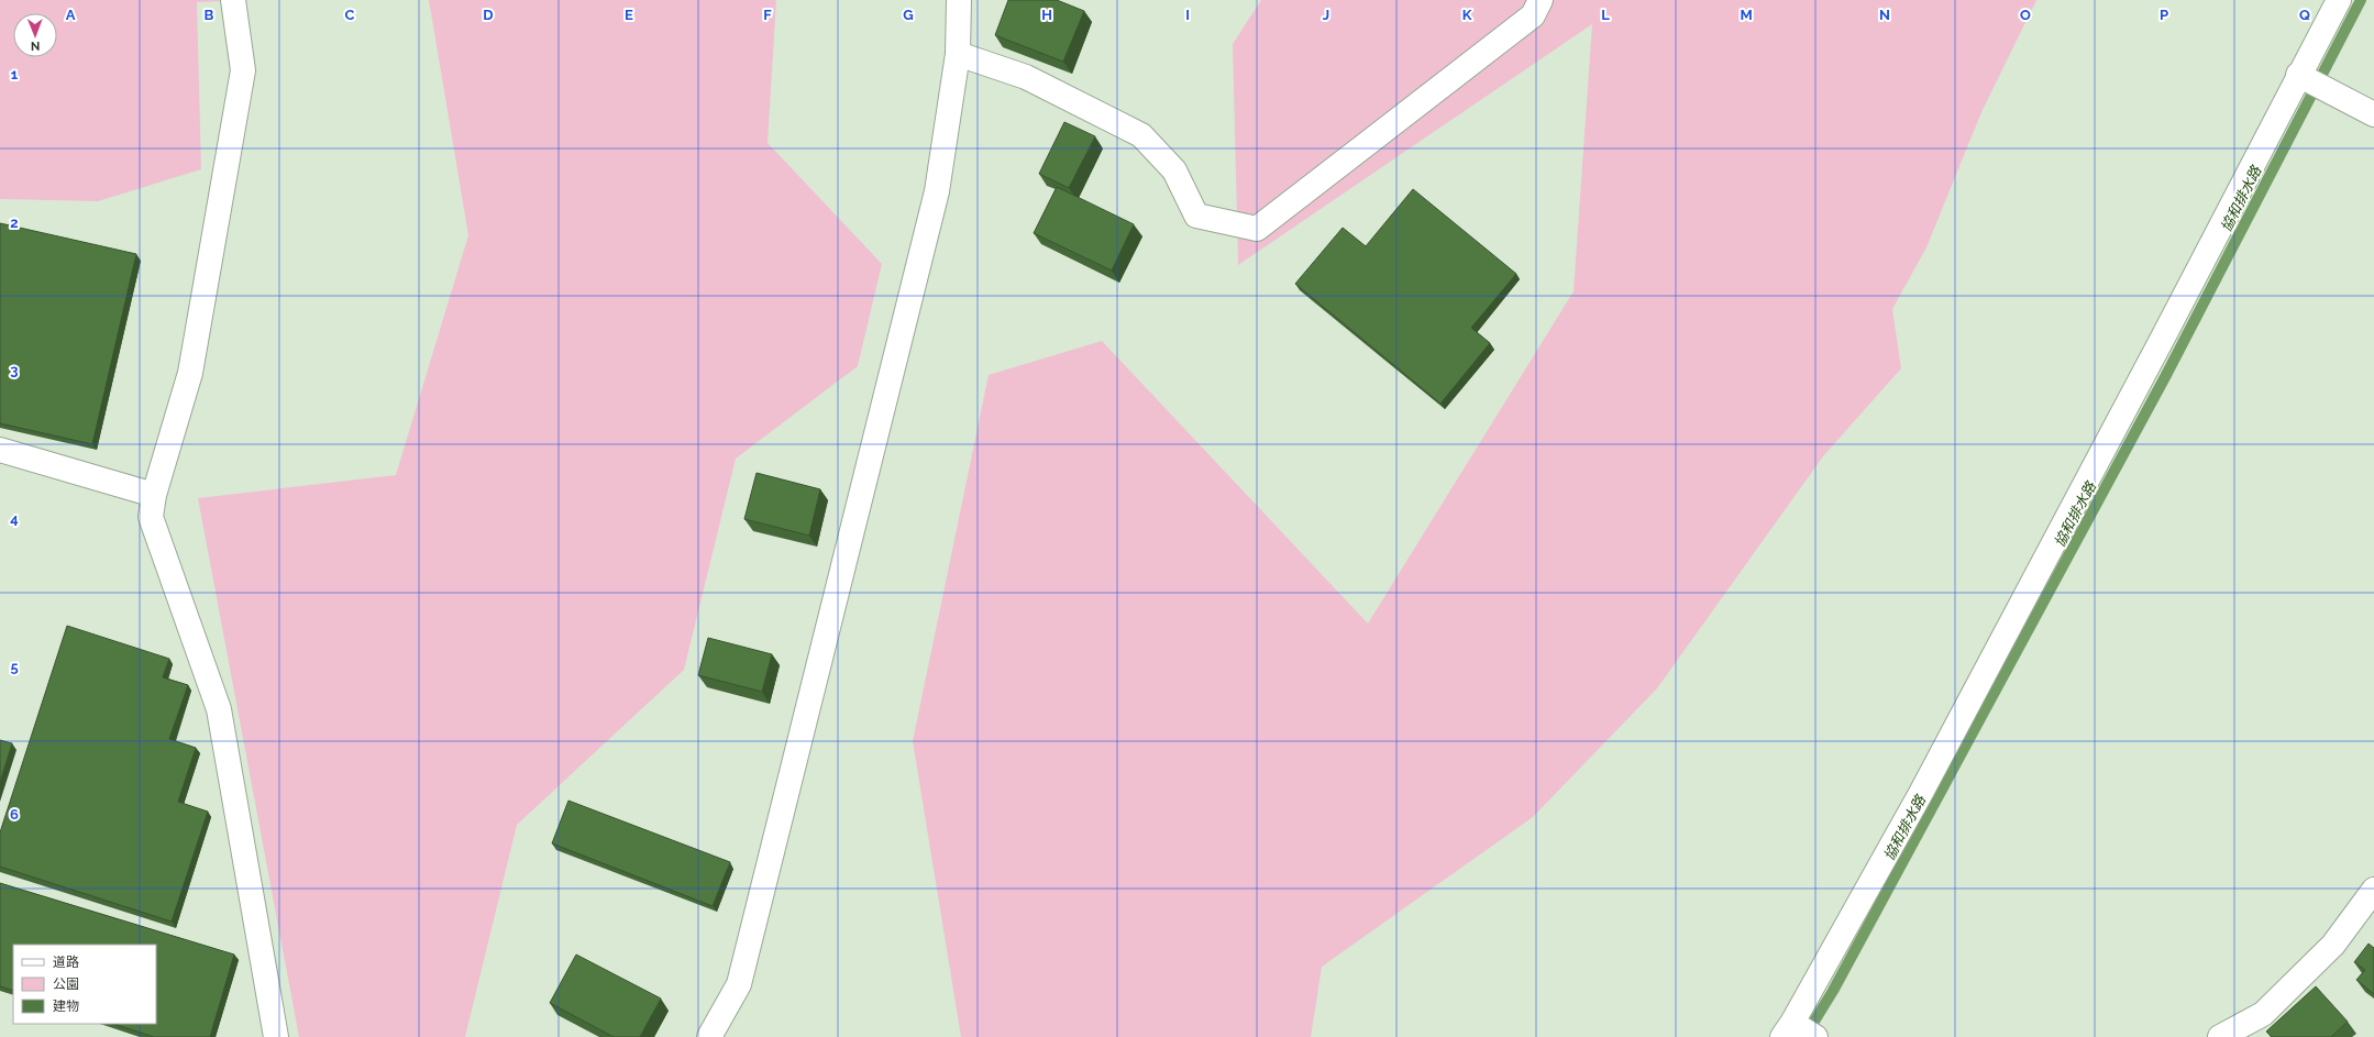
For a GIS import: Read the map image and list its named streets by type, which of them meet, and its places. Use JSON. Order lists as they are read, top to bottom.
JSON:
{
  "water": ["協和排水路"],
  "legend": ["道路", "公園", "建物"],
  "north": "bottom",
  "grid": {
    "columns": [
      "A",
      "B",
      "C",
      "D",
      "E",
      "F",
      "G",
      "H",
      "I",
      "J",
      "K",
      "L",
      "M",
      "N",
      "O",
      "P",
      "Q"
    ],
    "rows": [
      "1",
      "2",
      "3",
      "4",
      "5",
      "6"
    ]
  }
}
